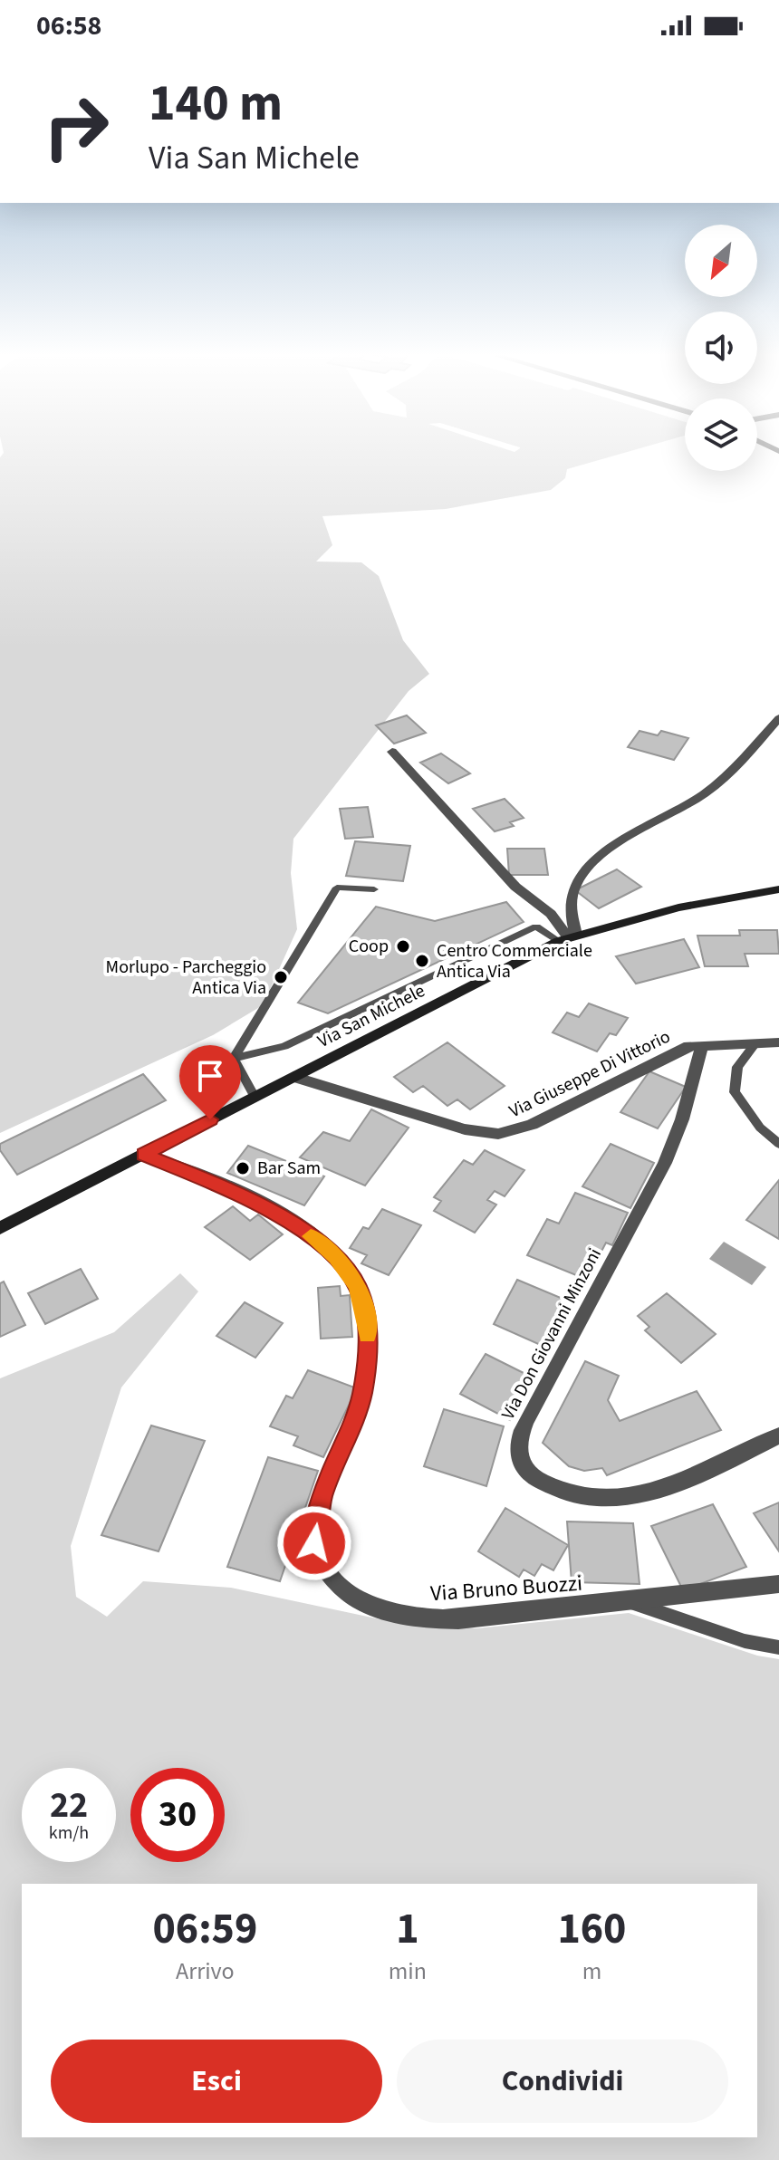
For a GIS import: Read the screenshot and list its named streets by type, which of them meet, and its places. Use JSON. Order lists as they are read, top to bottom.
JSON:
{
  "streets": {
    "main road": ["Via San Michele"],
    "street": ["Via Giuseppe Di Vittorio", "Via Don Giovanni Minzoni", "Via Bruno Buozzi"]
  },
  "crossings": [
    ["Via San Michele", "Via Giuseppe Di Vittorio"],
    ["Via San Michele", "Via Bruno Buozzi"],
    ["Via Giuseppe Di Vittorio", "Via Don Giovanni Minzoni"]
  ],
  "places": [
    "Coop",
    "Centro Commerciale Antica Via",
    "Morlupo - Parcheggio Antica Via",
    "Bar Sam"
  ],
  "north": "bottom left",
  "page": {
    "status": "06:58",
    "turn": ["140 m", "Via San Michele"],
    "speed": "22 km/h",
    "limit": "30",
    "eta": [
      "06:59",
      "Arrivo",
      "1",
      "min",
      "160",
      "m"
    ],
    "buttons": ["Esci", "Condividi"]
  }
}
